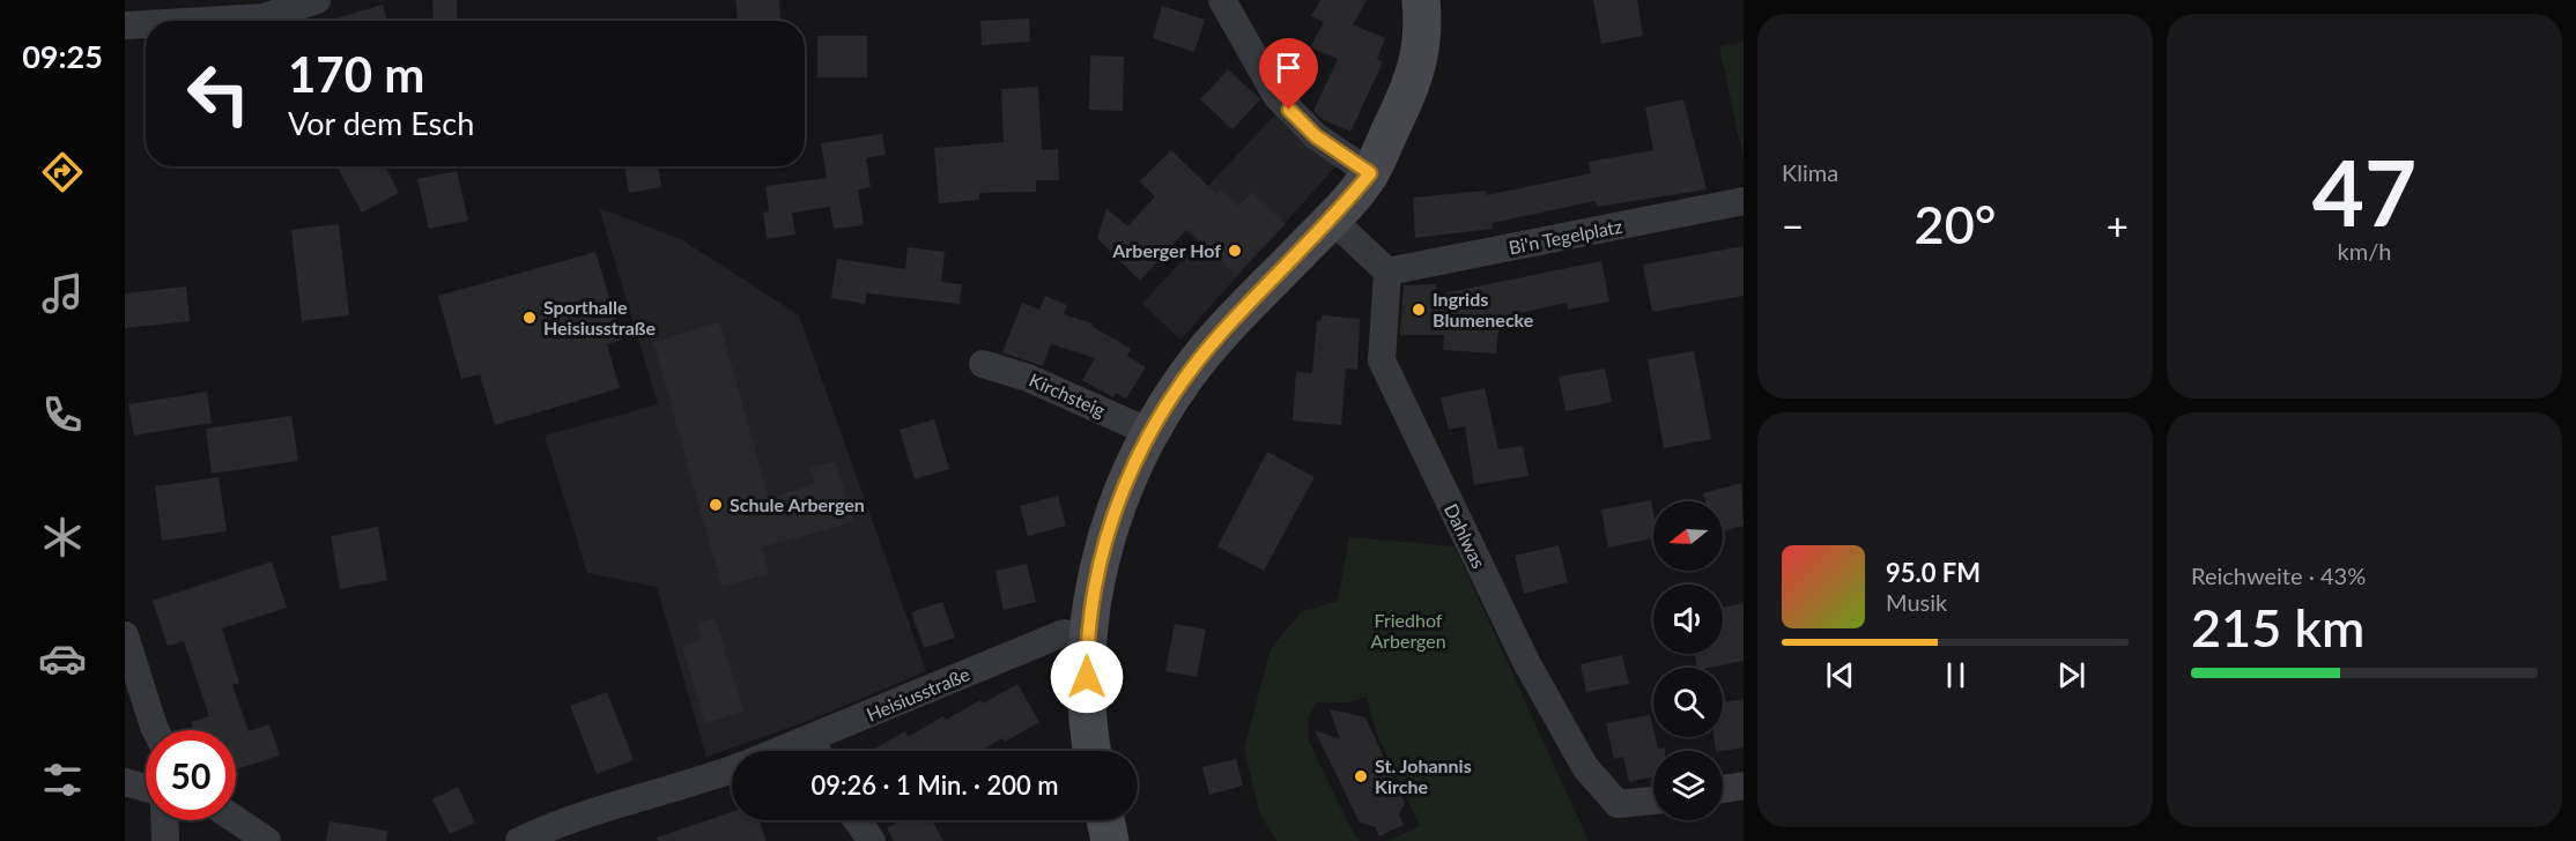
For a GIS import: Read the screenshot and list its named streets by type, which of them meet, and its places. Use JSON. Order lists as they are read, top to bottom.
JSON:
{
  "streets": {
    "street": [
      "Bi'n Tegelplatz",
      "Kirchsteig",
      "Dahlwas",
      "Heisiusstraße"
    ]
  },
  "crossings": [
    ["Bi'n Tegelplatz", "Dahlwas"]
  ],
  "parks": ["Friedhof Arbergen"],
  "places": [
    "Arberger Hof",
    "Ingrids Blumenecke",
    "Sporthalle Heisiusstraße",
    "Schule Arbergen",
    "St. Johannis Kirche"
  ],
  "north": "left",
  "page": {
    "tabs": "09:25",
    "tile": [
      "Klima",
      ["47", "km/h"],
      ["Reichweite · 43%", "215 km"]
    ],
    "turn": ["170 m", "Vor dem Esch"],
    "heat": ["−", "20°", "+"],
    "song": ["95.0 FM", "Musik"],
    "limit": "50",
    "trip": "09:26 · 1 Min. · 200 m"
  }
}
